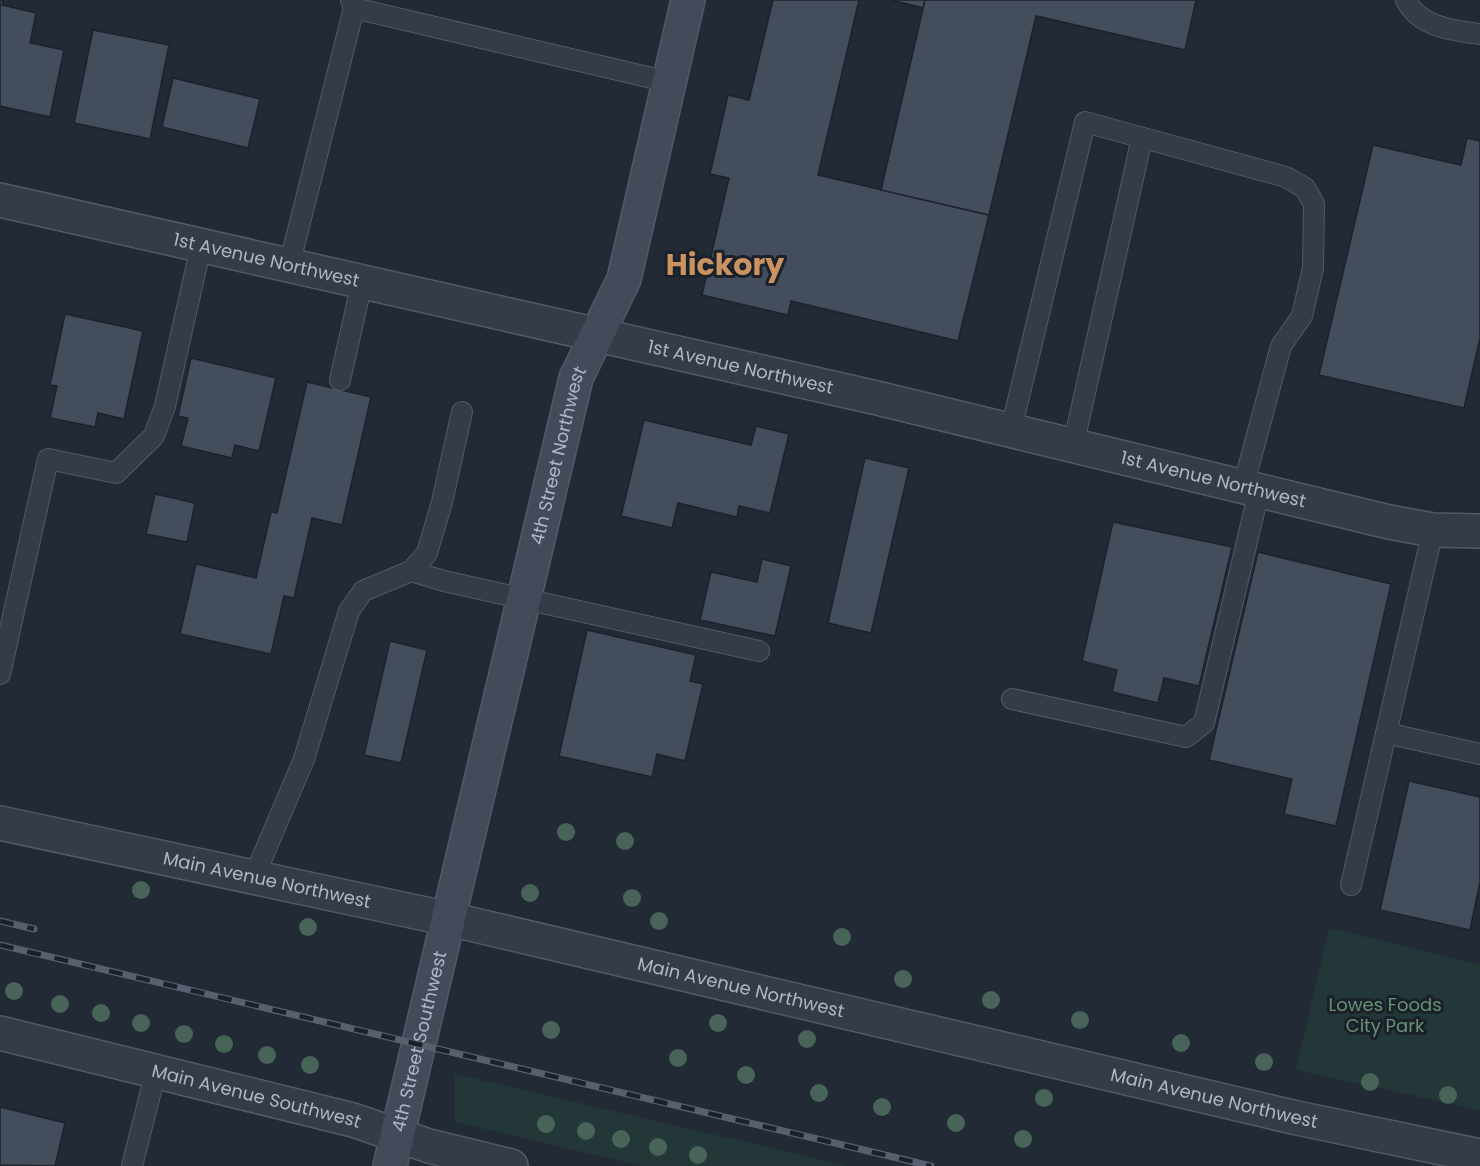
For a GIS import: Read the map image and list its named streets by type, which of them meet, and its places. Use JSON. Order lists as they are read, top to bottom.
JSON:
{
  "streets": {
    "main road": ["4th Street Northwest", "4th Street Southwest"],
    "street": ["1st Avenue Northwest", "Main Avenue Northwest", "Main Avenue Southwest"]
  },
  "crossings": [
    ["1st Avenue Northwest", "4th Street Northwest"],
    ["4th Street Northwest", "Main Avenue Northwest"],
    ["4th Street Northwest", "4th Street Southwest"],
    ["Main Avenue Northwest", "4th Street Southwest"],
    ["4th Street Southwest", "Main Avenue Southwest"]
  ],
  "districts": ["Hickory"],
  "parks": ["Lowes Foods City Park"]
}
